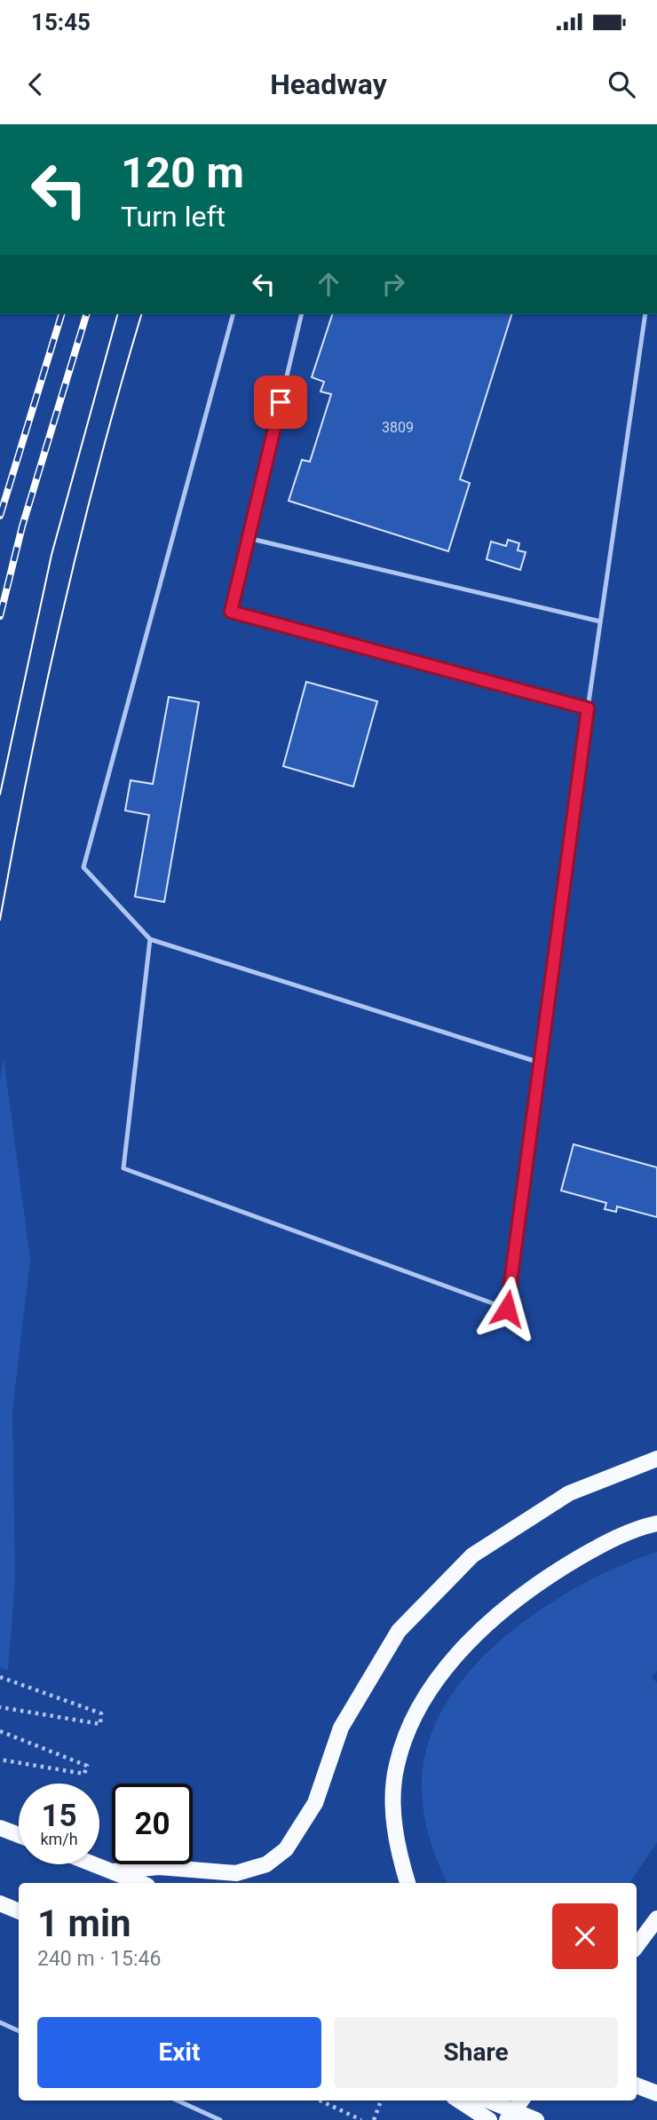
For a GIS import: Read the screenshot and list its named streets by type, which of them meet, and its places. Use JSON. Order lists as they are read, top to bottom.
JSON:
{
  "house_numbers": ["3809"],
  "page": {
    "status": "15:45",
    "header": "Headway",
    "turn": ["120 m", "Turn left"],
    "speed": "15 km/h",
    "limit": "20",
    "heading": ["1 min", "240 m · 15:46"],
    "buttons": ["Exit", "Share"]
  }
}
